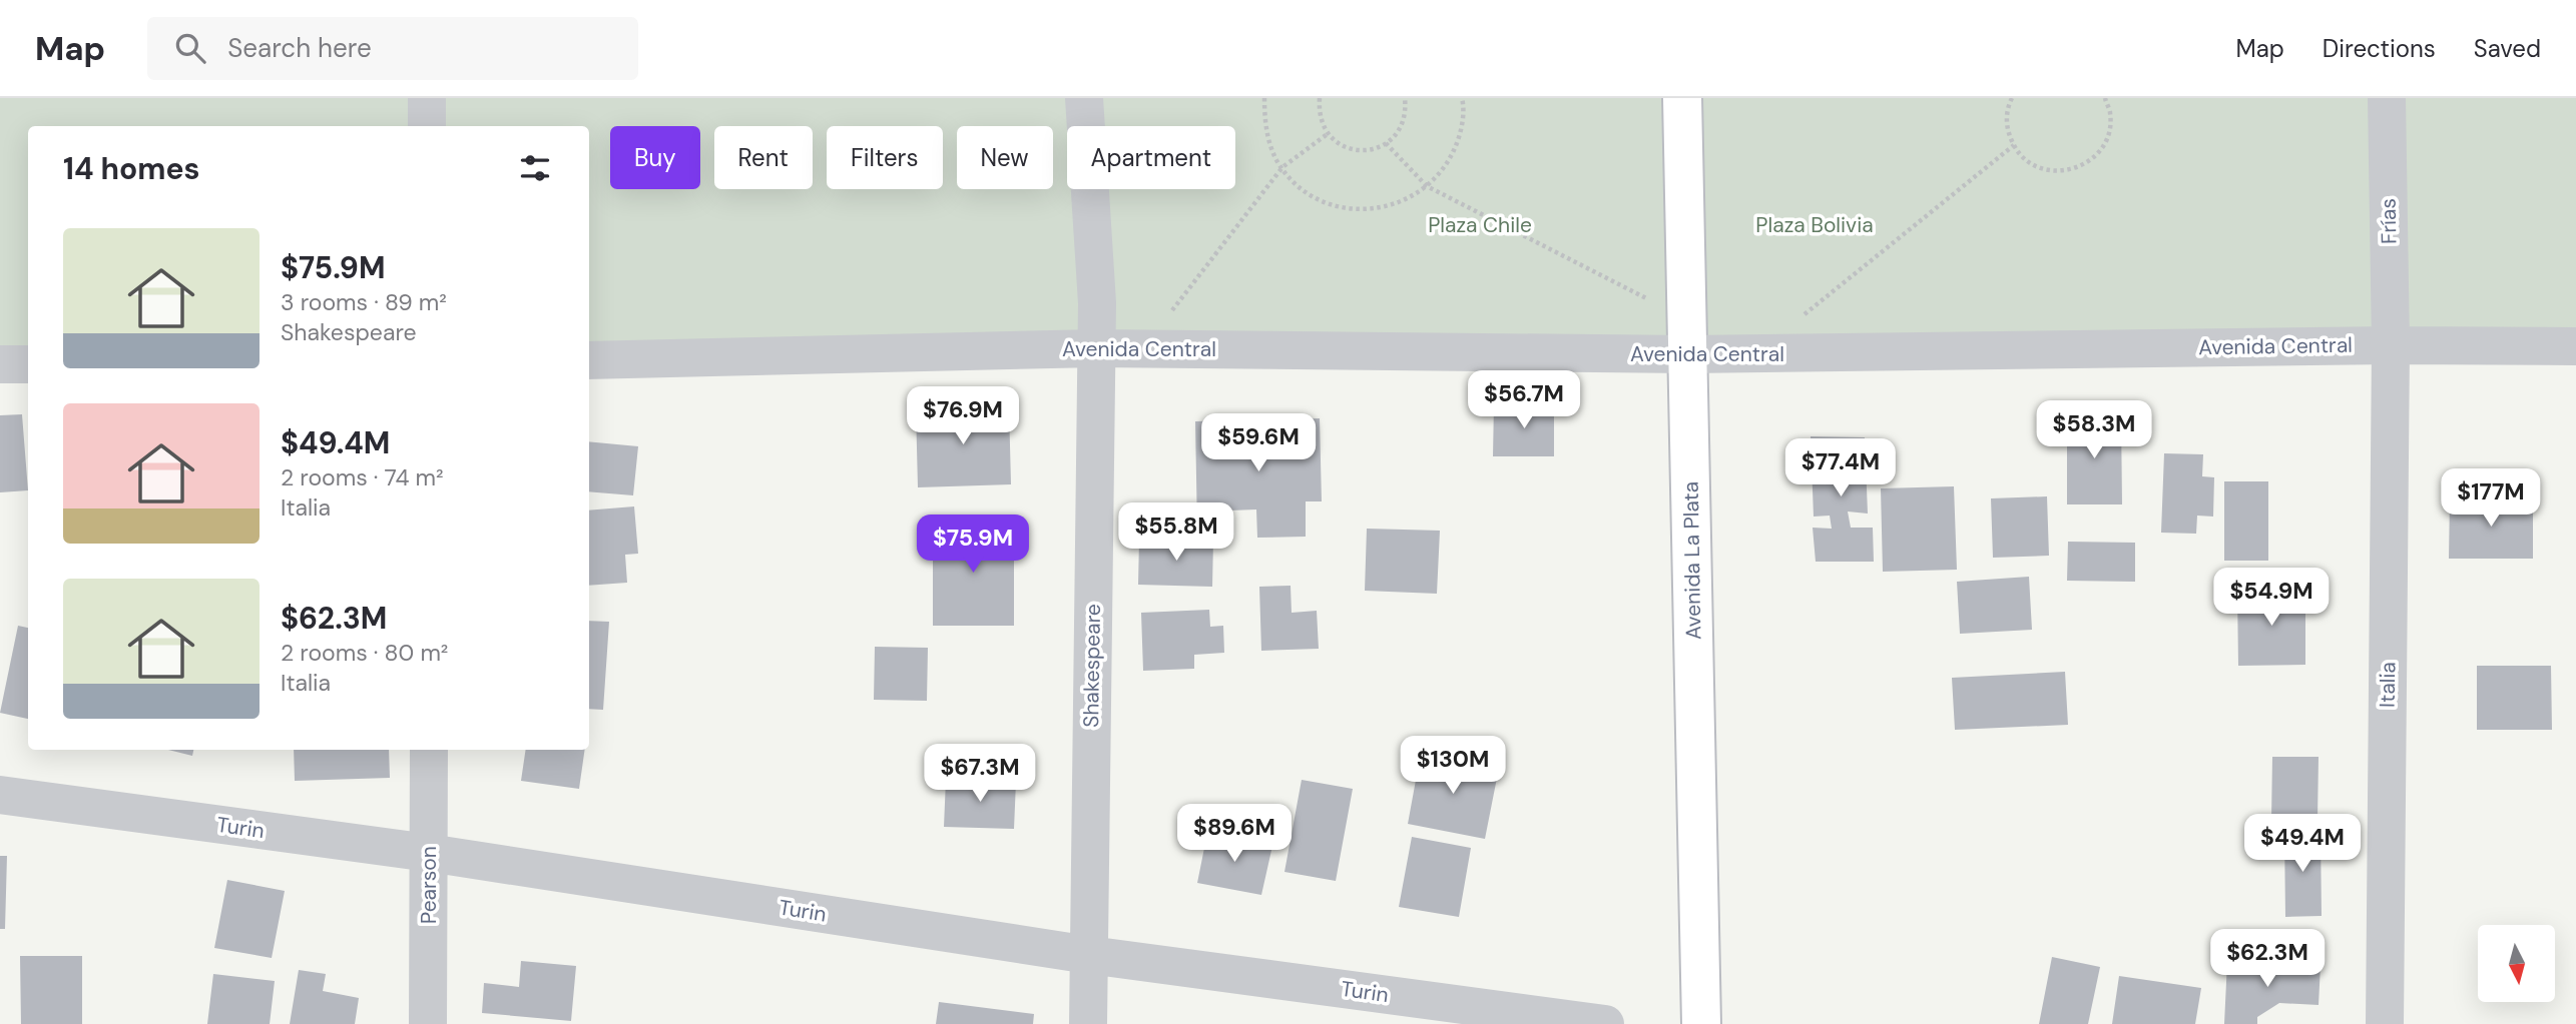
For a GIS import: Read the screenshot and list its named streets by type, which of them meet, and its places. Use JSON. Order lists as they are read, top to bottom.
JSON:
{
  "streets": {
    "main road": ["Avenida La Plata"],
    "street": [
      "Frías",
      "Avenida Central",
      "Shakespeare",
      "Italia",
      "Turin",
      "Pearson"
    ]
  },
  "crossings": [
    ["Frías", "Avenida Central"],
    ["Frías", "Italia"],
    ["Avenida Central", "Avenida La Plata"],
    ["Avenida Central", "Shakespeare"],
    ["Avenida Central", "Italia"],
    ["Shakespeare", "Turin"],
    ["Turin", "Pearson"]
  ],
  "parks": ["Plaza Chile", "Plaza Bolivia"],
  "north": "bottom",
  "page": {
    "header": "Map",
    "search": "Search here",
    "nav": ["Map", "Directions", "Saved"],
    "chip": [
      "Buy",
      "Rent",
      "Filters",
      "New",
      "Apartment"
    ],
    "heading": "14 homes",
    "list": [
      {
        "name": "$75.9M",
        "note": "3 rooms · 89 m² · Shakespeare"
      },
      {
        "name": "$49.4M",
        "note": "2 rooms · 74 m² · Italia"
      },
      {
        "name": "$62.3M",
        "note": "2 rooms · 80 m² · Italia"
      }
    ],
    "price": [
      "$56.7M",
      "$76.9M",
      "$58.3M",
      "$59.6M",
      "$77.4M",
      "$177M",
      "$55.8M",
      "$75.9M",
      "$54.9M",
      "$130M",
      "$67.3M",
      "$89.6M",
      "$49.4M",
      "$62.3M"
    ]
  }
}
